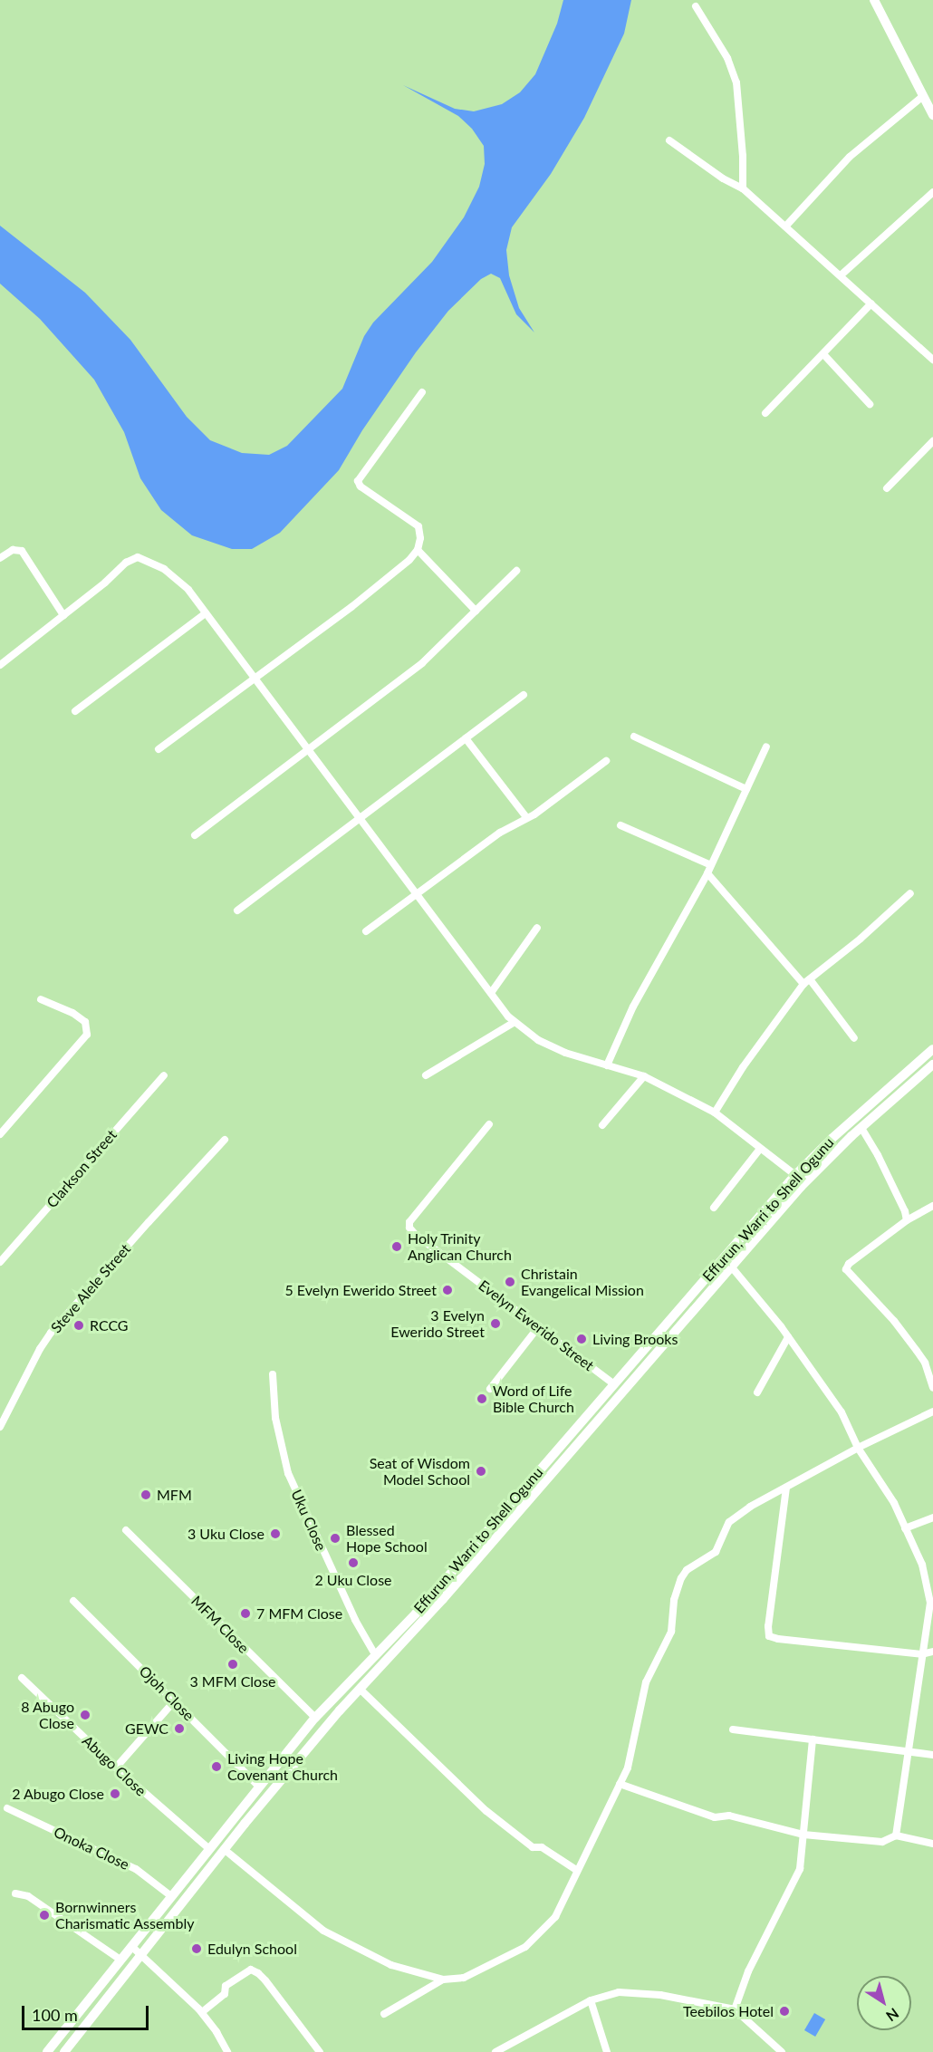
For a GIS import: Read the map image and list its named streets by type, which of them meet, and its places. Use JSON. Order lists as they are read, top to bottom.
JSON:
{
  "streets": {
    "main road": ["Effurun, Warri to Shell Ogunu"],
    "street": [
      "Clarkson Street",
      "Steve Alele Street",
      "Evelyn Ewerido Street",
      "Uku Close",
      "MFM Close",
      "Ojoh Close",
      "Abugo Close",
      "Onoka Close"
    ]
  },
  "crossings": [
    ["Effurun, Warri to Shell Ogunu", "Evelyn Ewerido Street"],
    ["Effurun, Warri to Shell Ogunu", "Uku Close"],
    ["Effurun, Warri to Shell Ogunu", "MFM Close"],
    ["Effurun, Warri to Shell Ogunu", "Ojoh Close"],
    ["Effurun, Warri to Shell Ogunu", "Abugo Close"],
    ["Effurun, Warri to Shell Ogunu", "Onoka Close"]
  ],
  "places": [
    "Holy Trinity Anglican Church",
    "Christain Evangelical Mission",
    "5 Evelyn Ewerido Street",
    "3 Evelyn Ewerido Street",
    "RCCG",
    "Living Brooks",
    "Word of Life Bible Church",
    "Seat of Wisdom Model School",
    "MFM",
    "3 Uku Close",
    "Blessed Hope School",
    "2 Uku Close",
    "7 MFM Close",
    "3 MFM Close",
    "8 Abugo Close",
    "GEWC",
    "Living Hope Covenant Church",
    "2 Abugo Close",
    "Bornwinners Charismatic Assembly",
    "Edulyn School",
    "Teebilos Hotel"
  ],
  "scale_bar": "100 m",
  "north": "bottom right"
}
